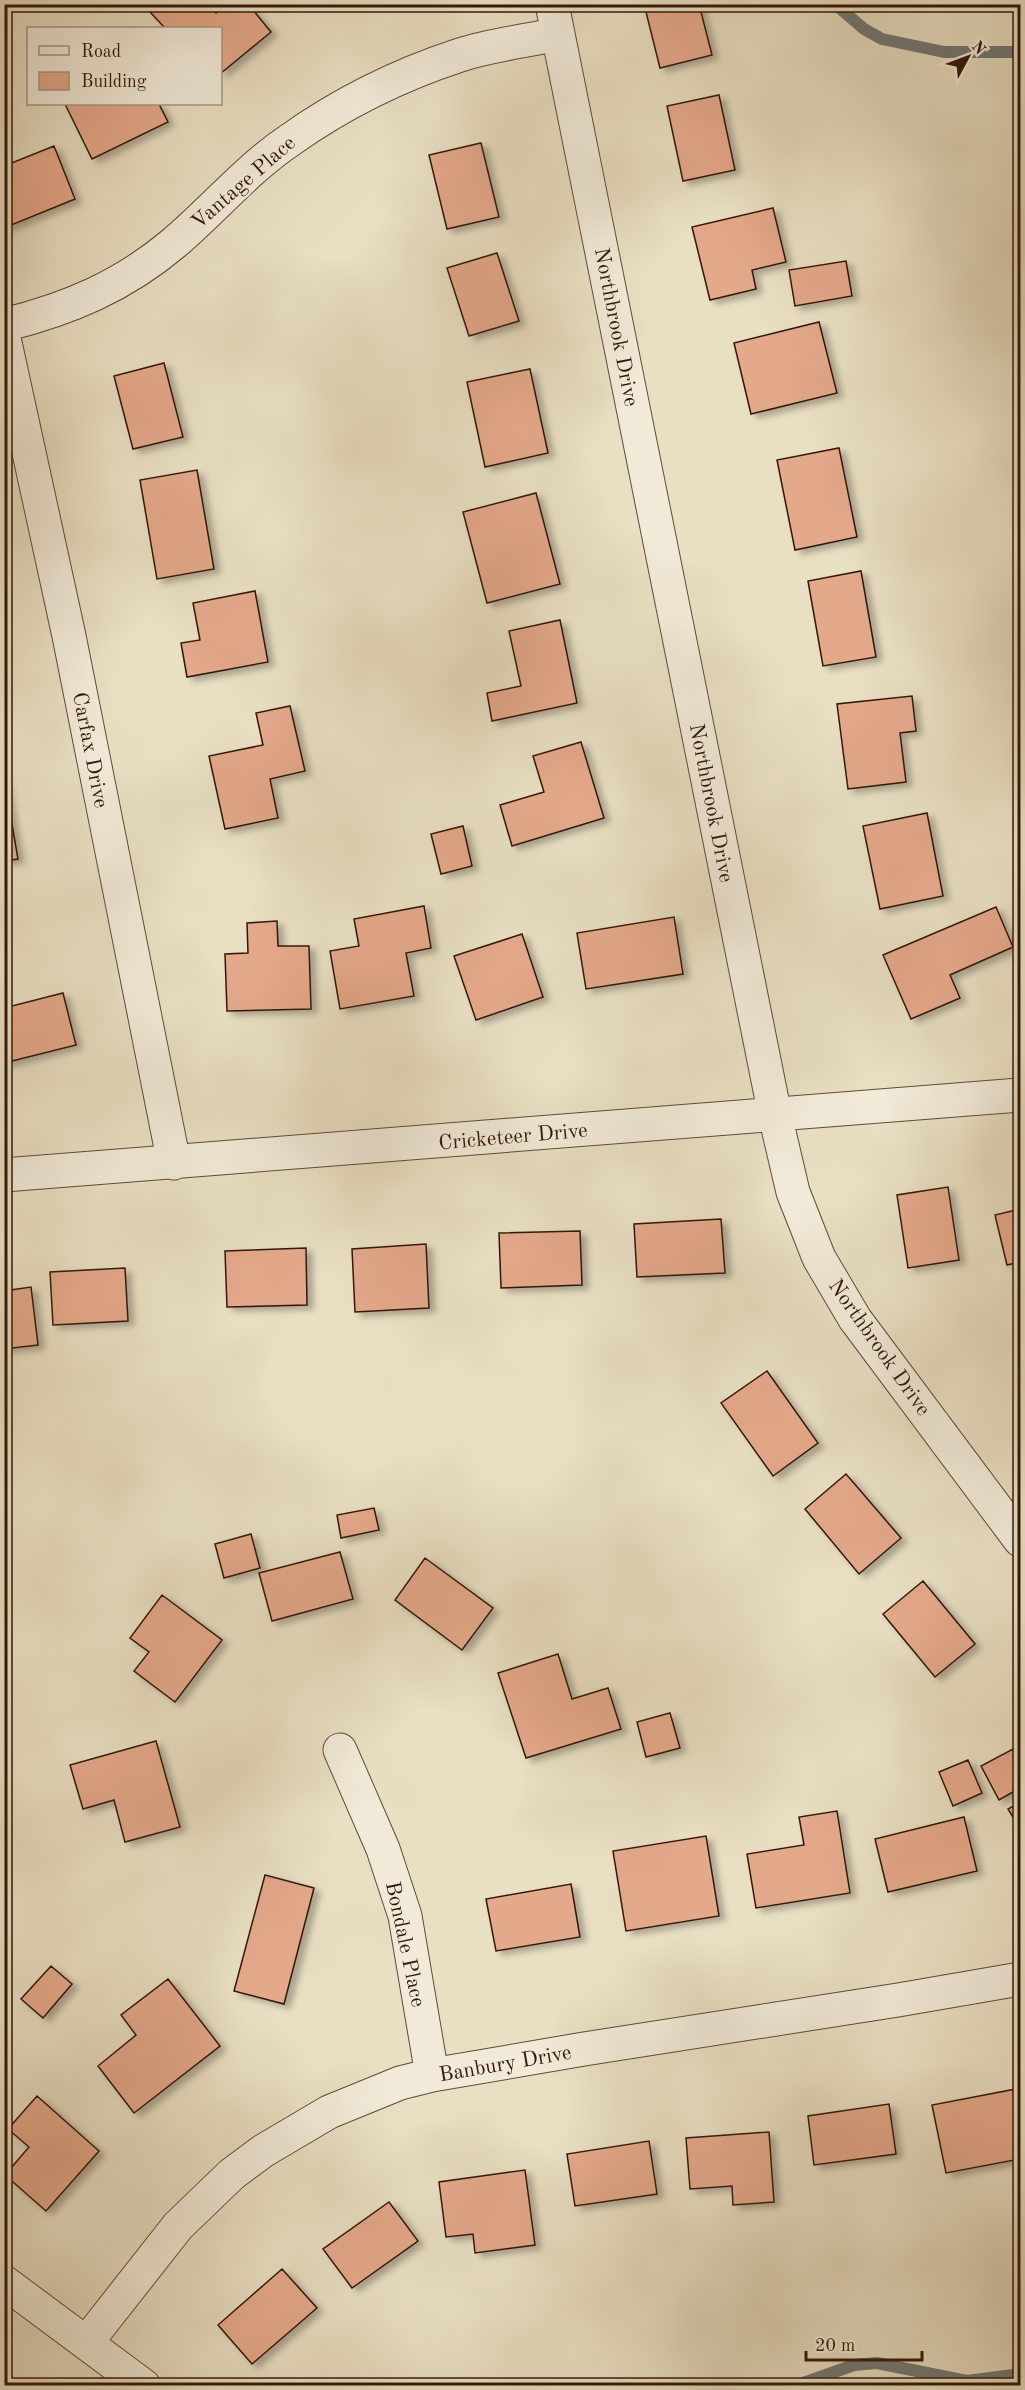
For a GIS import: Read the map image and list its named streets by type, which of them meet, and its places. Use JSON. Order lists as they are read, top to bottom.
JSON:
{
  "streets": {
    "street": [
      "Vantage Place",
      "Northbrook Drive",
      "Carfax Drive",
      "Cricketeer Drive",
      "Bondale Place",
      "Banbury Drive"
    ]
  },
  "crossings": [
    ["Vantage Place", "Northbrook Drive"],
    ["Northbrook Drive", "Cricketeer Drive"],
    ["Carfax Drive", "Cricketeer Drive"],
    ["Bondale Place", "Banbury Drive"]
  ],
  "legend": ["Road", "Building"],
  "scale_bar": "20 m",
  "north": "top right"
}
